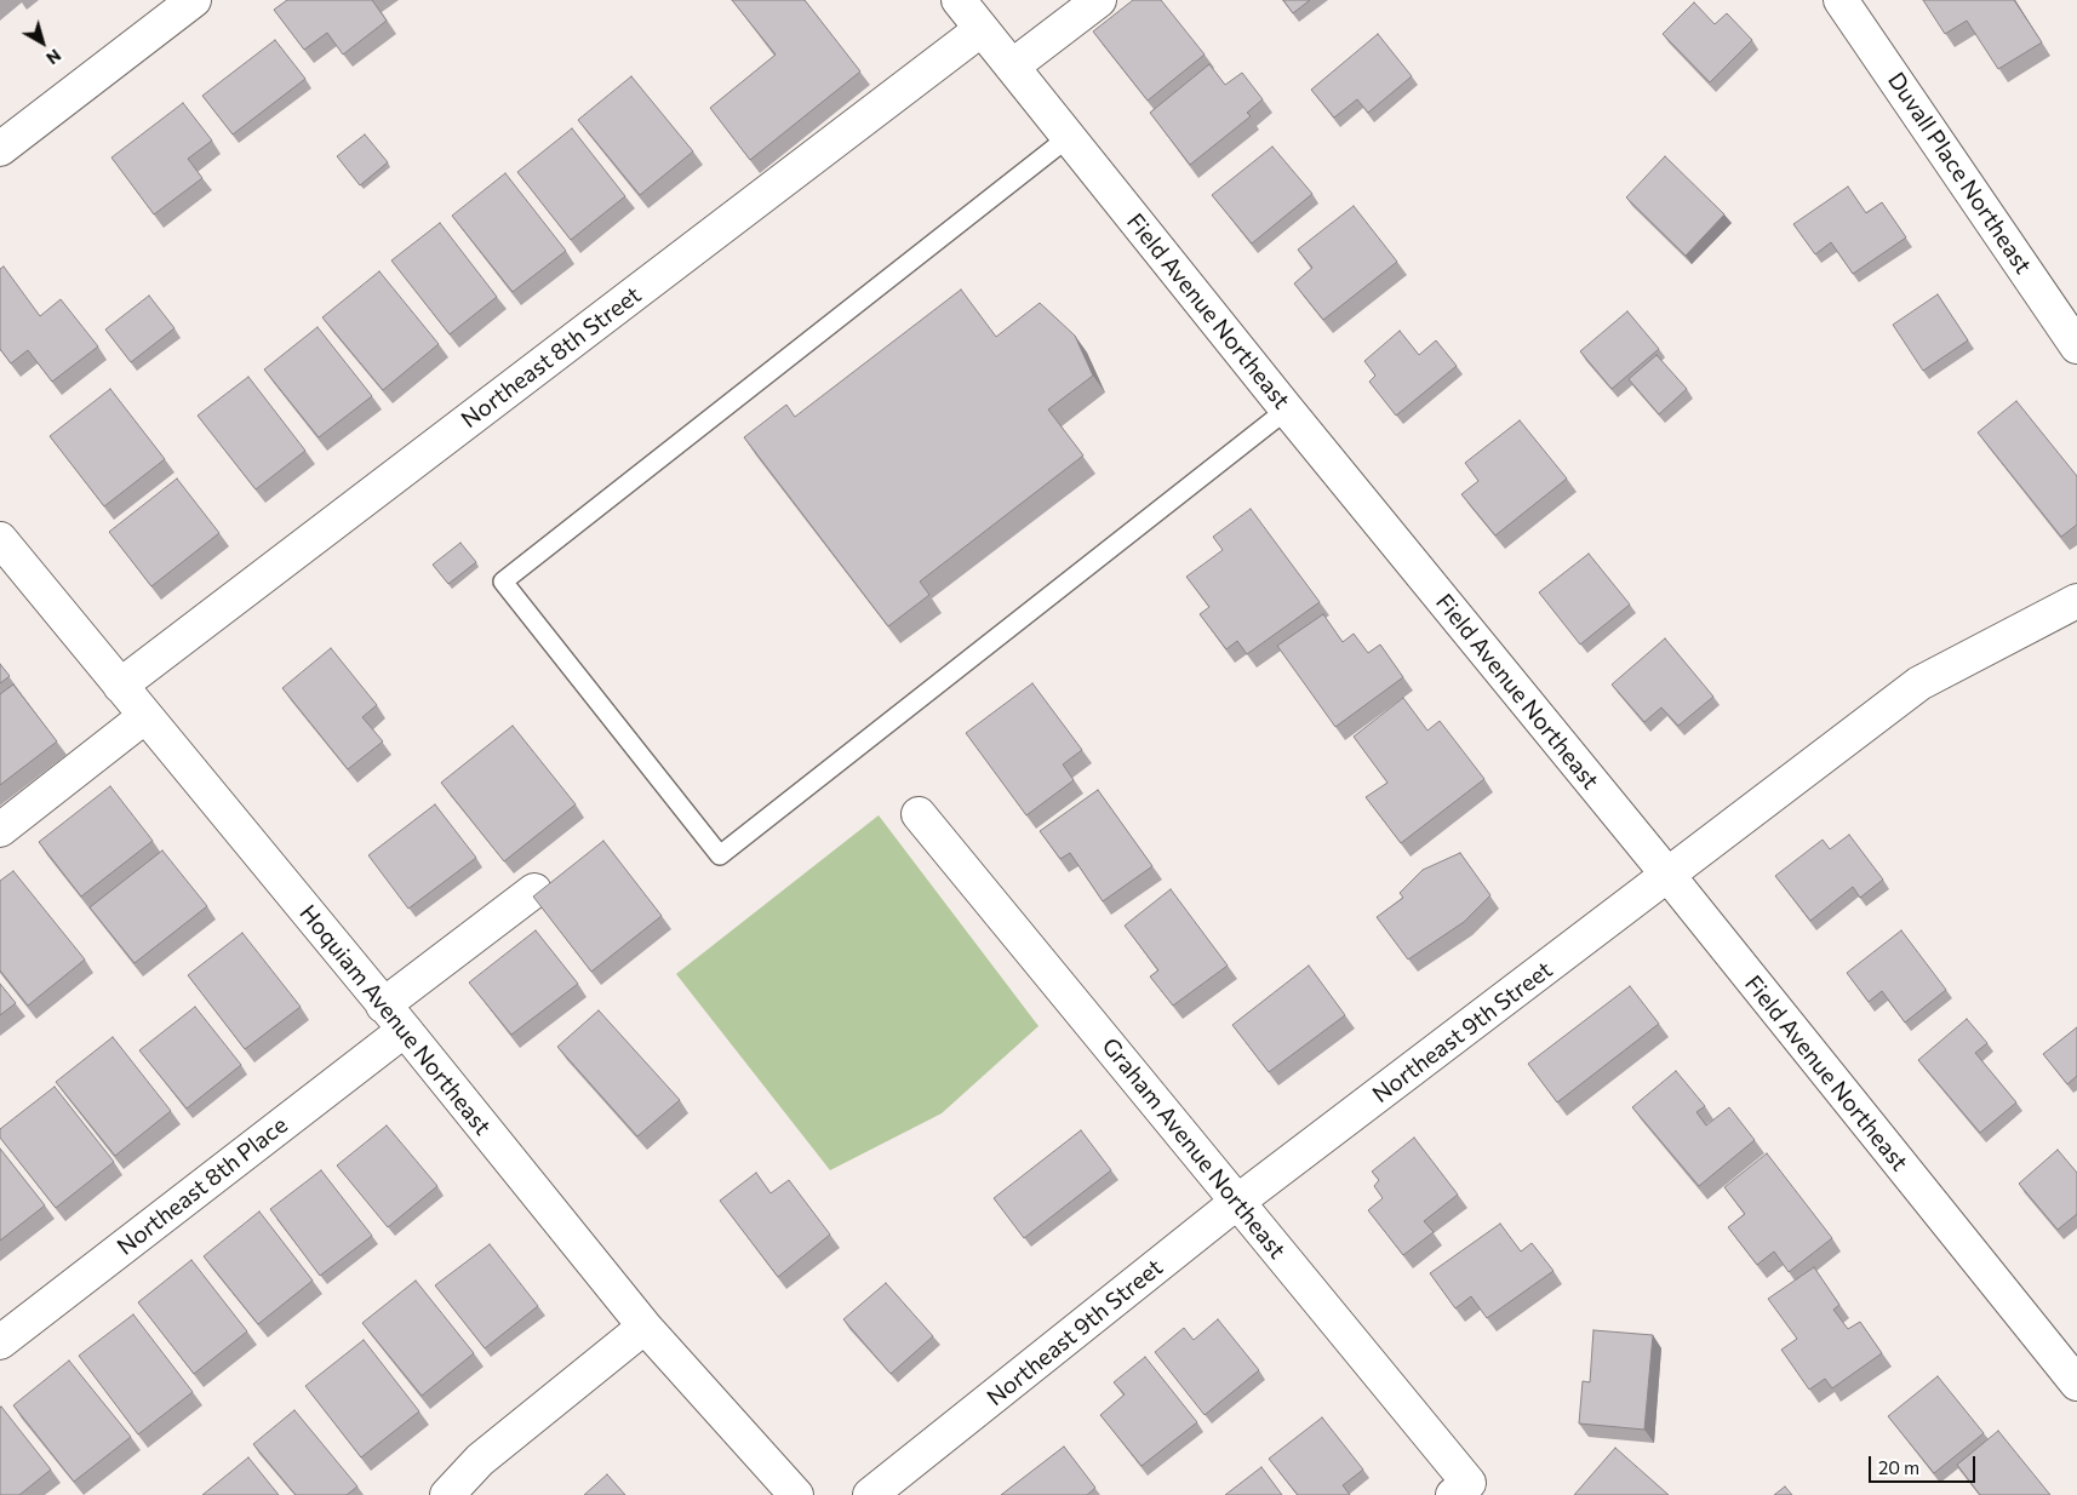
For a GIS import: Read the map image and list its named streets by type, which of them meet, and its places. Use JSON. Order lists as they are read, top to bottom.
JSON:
{
  "streets": {
    "street": [
      "Duvall Place Northeast",
      "Field Avenue Northeast",
      "Northeast 8th Street",
      "Hoquiam Avenue Northeast",
      "Northeast 9th Street",
      "Graham Avenue Northeast",
      "Northeast 8th Place"
    ]
  },
  "crossings": [
    ["Field Avenue Northeast", "Northeast 8th Street"],
    ["Field Avenue Northeast", "Northeast 9th Street"],
    ["Northeast 8th Street", "Hoquiam Avenue Northeast"],
    ["Hoquiam Avenue Northeast", "Northeast 8th Place"],
    ["Northeast 9th Street", "Graham Avenue Northeast"]
  ],
  "scale_bar": "20 m",
  "north": "bottom right"
}
